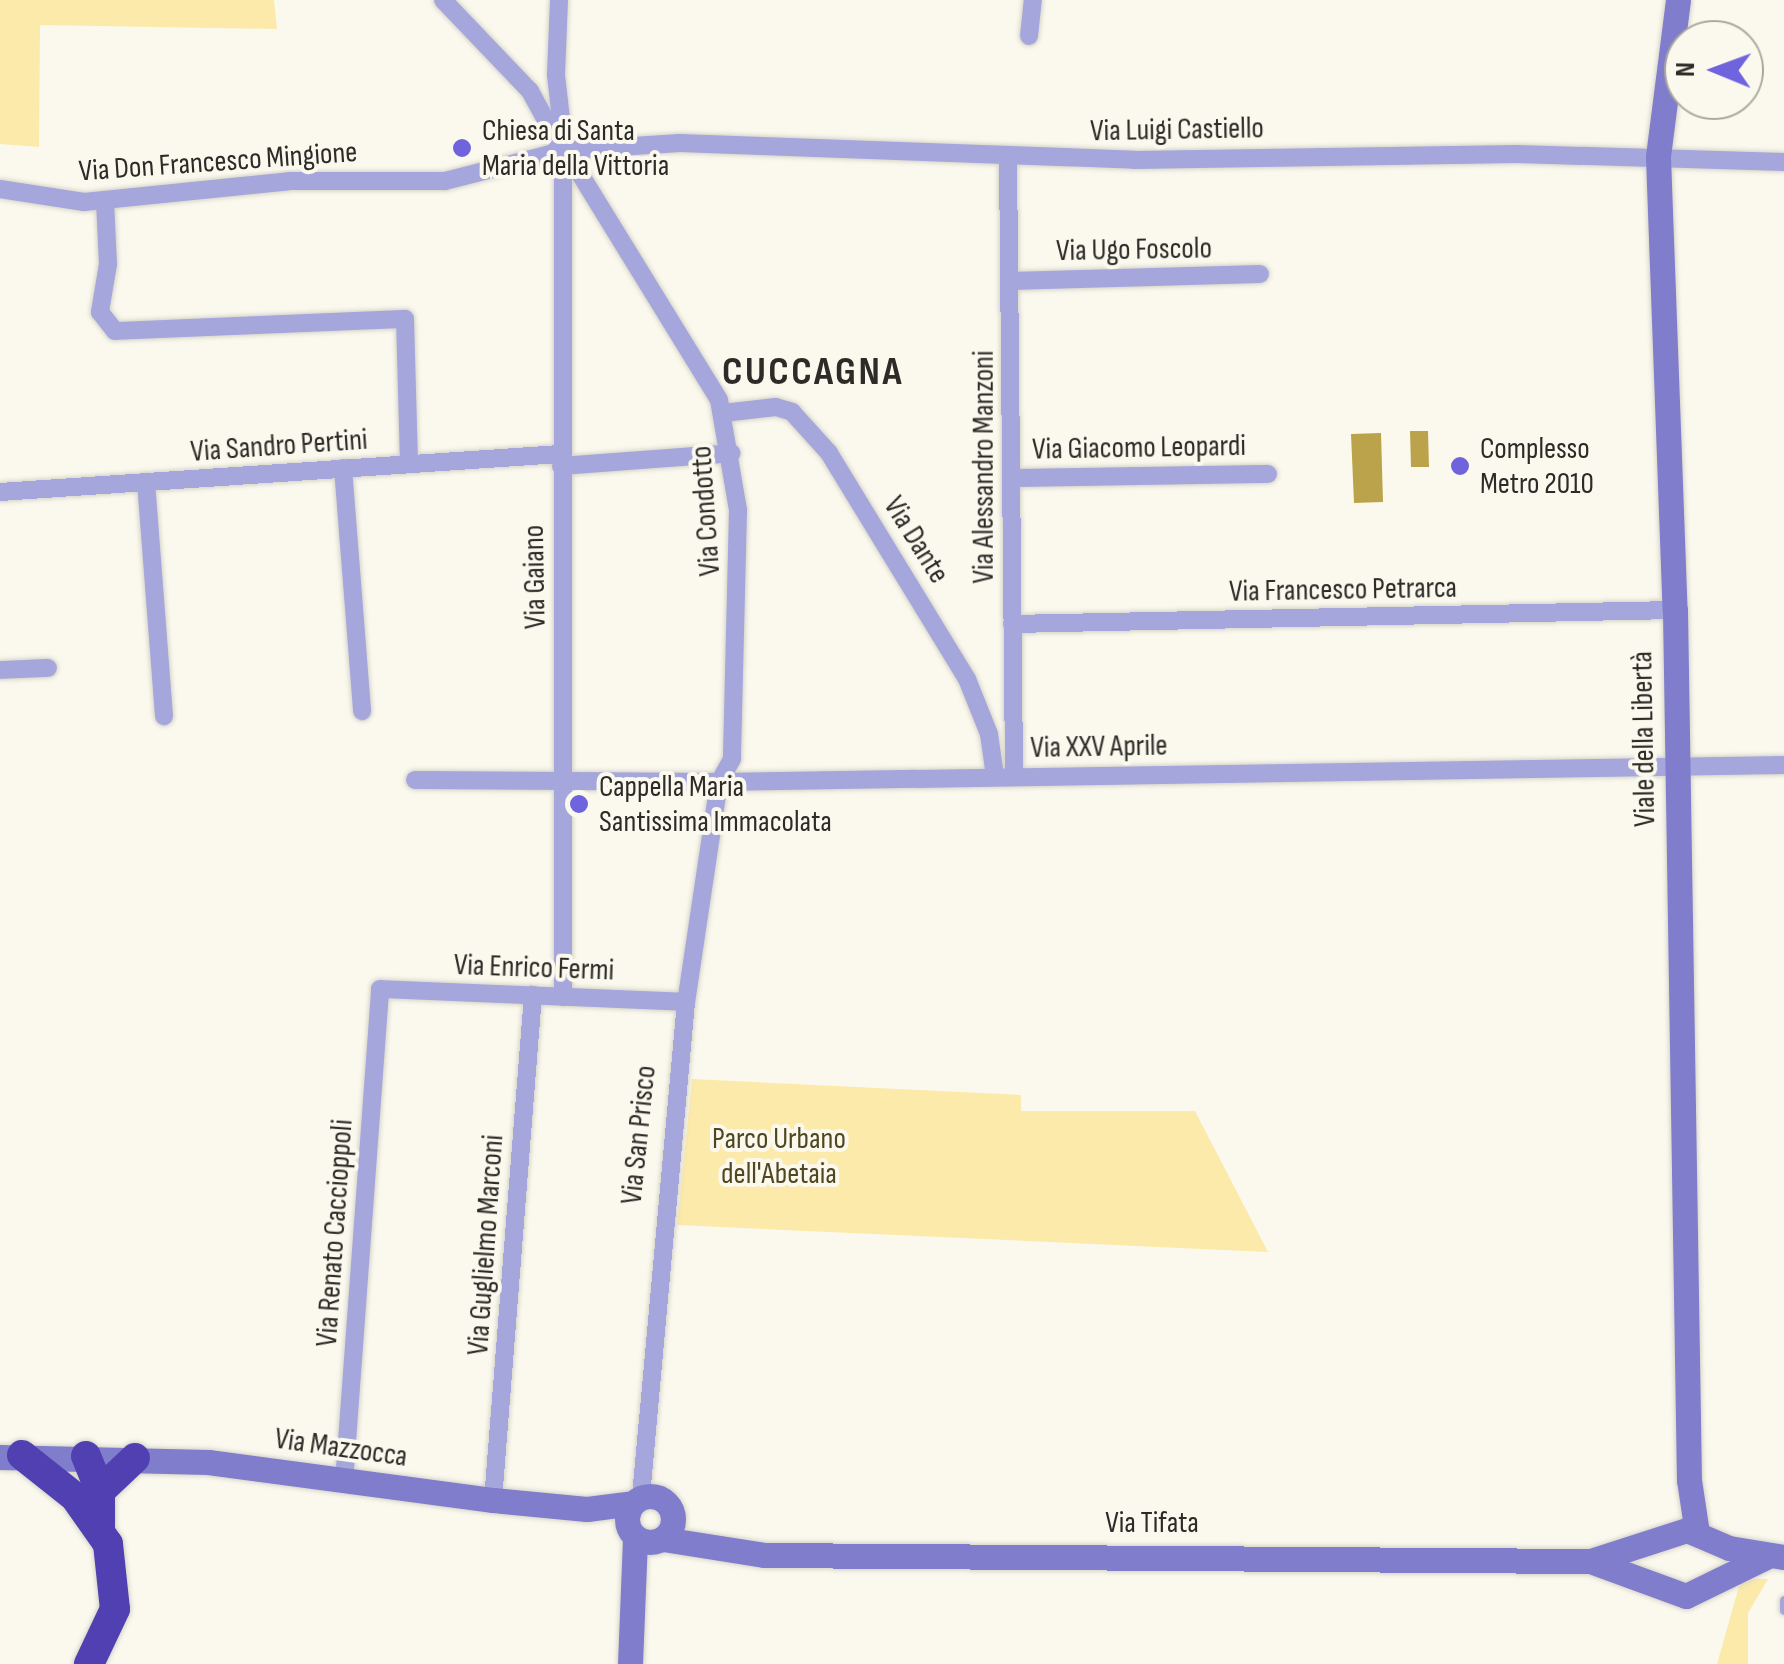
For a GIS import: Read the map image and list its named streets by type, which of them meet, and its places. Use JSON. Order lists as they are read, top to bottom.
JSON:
{
  "streets": {
    "street": [
      "Via Luigi Castiello",
      "Via Don Francesco Mingione",
      "Via Ugo Foscolo",
      "Via Sandro Pertini",
      "Via Giacomo Leopardi",
      "Via Alessandro Manzoni",
      "Via Condotto",
      "Via Dante",
      "Via Gaiano",
      "Via Francesco Petrarca",
      "Viale della Libertà",
      "Via XXV Aprile",
      "Via Enrico Fermi",
      "Via San Prisco",
      "Via Renato Caccioppoli",
      "Via Guglielmo Marconi",
      "Via Mazzocca",
      "Via Tifata"
    ]
  },
  "crossings": [
    ["Via Luigi Castiello", "Via Don Francesco Mingione"],
    ["Via Luigi Castiello", "Via Alessandro Manzoni"],
    ["Via Luigi Castiello", "Via Condotto"],
    ["Via Luigi Castiello", "Via Gaiano"],
    ["Via Luigi Castiello", "Viale della Libertà"],
    ["Via Don Francesco Mingione", "Via Condotto"],
    ["Via Don Francesco Mingione", "Via Gaiano"],
    ["Via Ugo Foscolo", "Via Alessandro Manzoni"],
    ["Via Sandro Pertini", "Via Condotto"],
    ["Via Sandro Pertini", "Via Gaiano"],
    ["Via Giacomo Leopardi", "Via Alessandro Manzoni"],
    ["Via Alessandro Manzoni", "Via Dante"],
    ["Via Alessandro Manzoni", "Via Francesco Petrarca"],
    ["Via Alessandro Manzoni", "Via XXV Aprile"],
    ["Via Condotto", "Via Dante"],
    ["Via Condotto", "Via Gaiano"],
    ["Via Condotto", "Via XXV Aprile"],
    ["Via Condotto", "Via San Prisco"],
    ["Via Dante", "Via XXV Aprile"],
    ["Via Gaiano", "Via XXV Aprile"],
    ["Via Gaiano", "Via Enrico Fermi"],
    ["Via Francesco Petrarca", "Viale della Libertà"],
    ["Viale della Libertà", "Via XXV Aprile"],
    ["Viale della Libertà", "Via Tifata"],
    ["Via XXV Aprile", "Via San Prisco"],
    ["Via Enrico Fermi", "Via San Prisco"],
    ["Via Enrico Fermi", "Via Renato Caccioppoli"],
    ["Via Enrico Fermi", "Via Guglielmo Marconi"],
    ["Via San Prisco", "Via Mazzocca"],
    ["Via San Prisco", "Via Tifata"],
    ["Via Renato Caccioppoli", "Via Mazzocca"],
    ["Via Guglielmo Marconi", "Via Mazzocca"],
    ["Via Mazzocca", "Via Tifata"]
  ],
  "districts": ["CUCCAGNA"],
  "parks": ["Parco Urbano dell'Abetaia"],
  "places": ["Chiesa di Santa Maria della Vittoria", "Complesso Metro 2010", "Cappella Maria Santissima Immacolata"],
  "north": "left"
}
